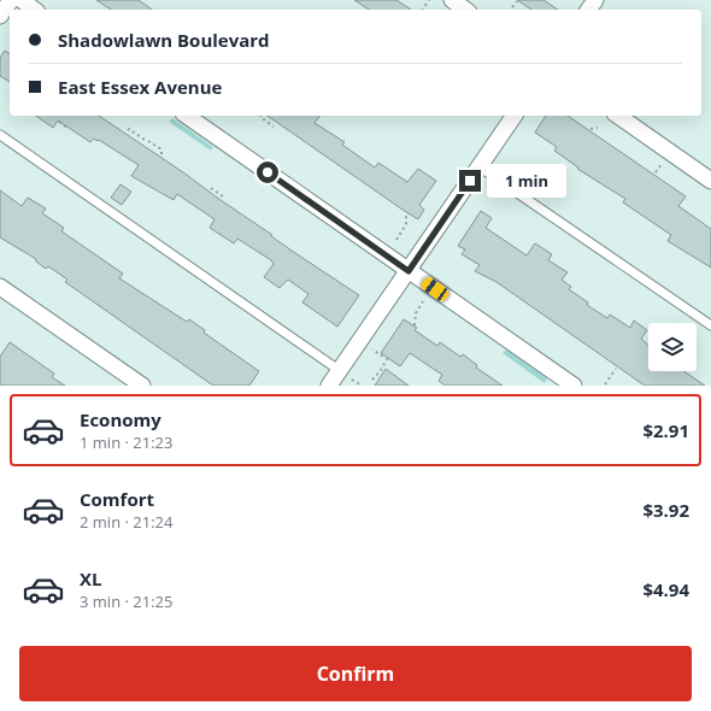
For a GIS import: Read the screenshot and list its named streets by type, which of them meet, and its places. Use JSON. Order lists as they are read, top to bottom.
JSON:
{
  "page": {
    "banner": ["Shadowlawn Boulevard", "East Essex Avenue"],
    "bubble": "1 min",
    "list": [
      {
        "name": "Economy",
        "note": "1 min · 21:23",
        "value": "$2.91"
      },
      {
        "name": "Comfort",
        "note": "2 min · 21:24",
        "value": "$3.92"
      },
      {
        "name": "XL",
        "note": "3 min · 21:25",
        "value": "$4.94"
      }
    ],
    "buttons": "Confirm"
  }
}
